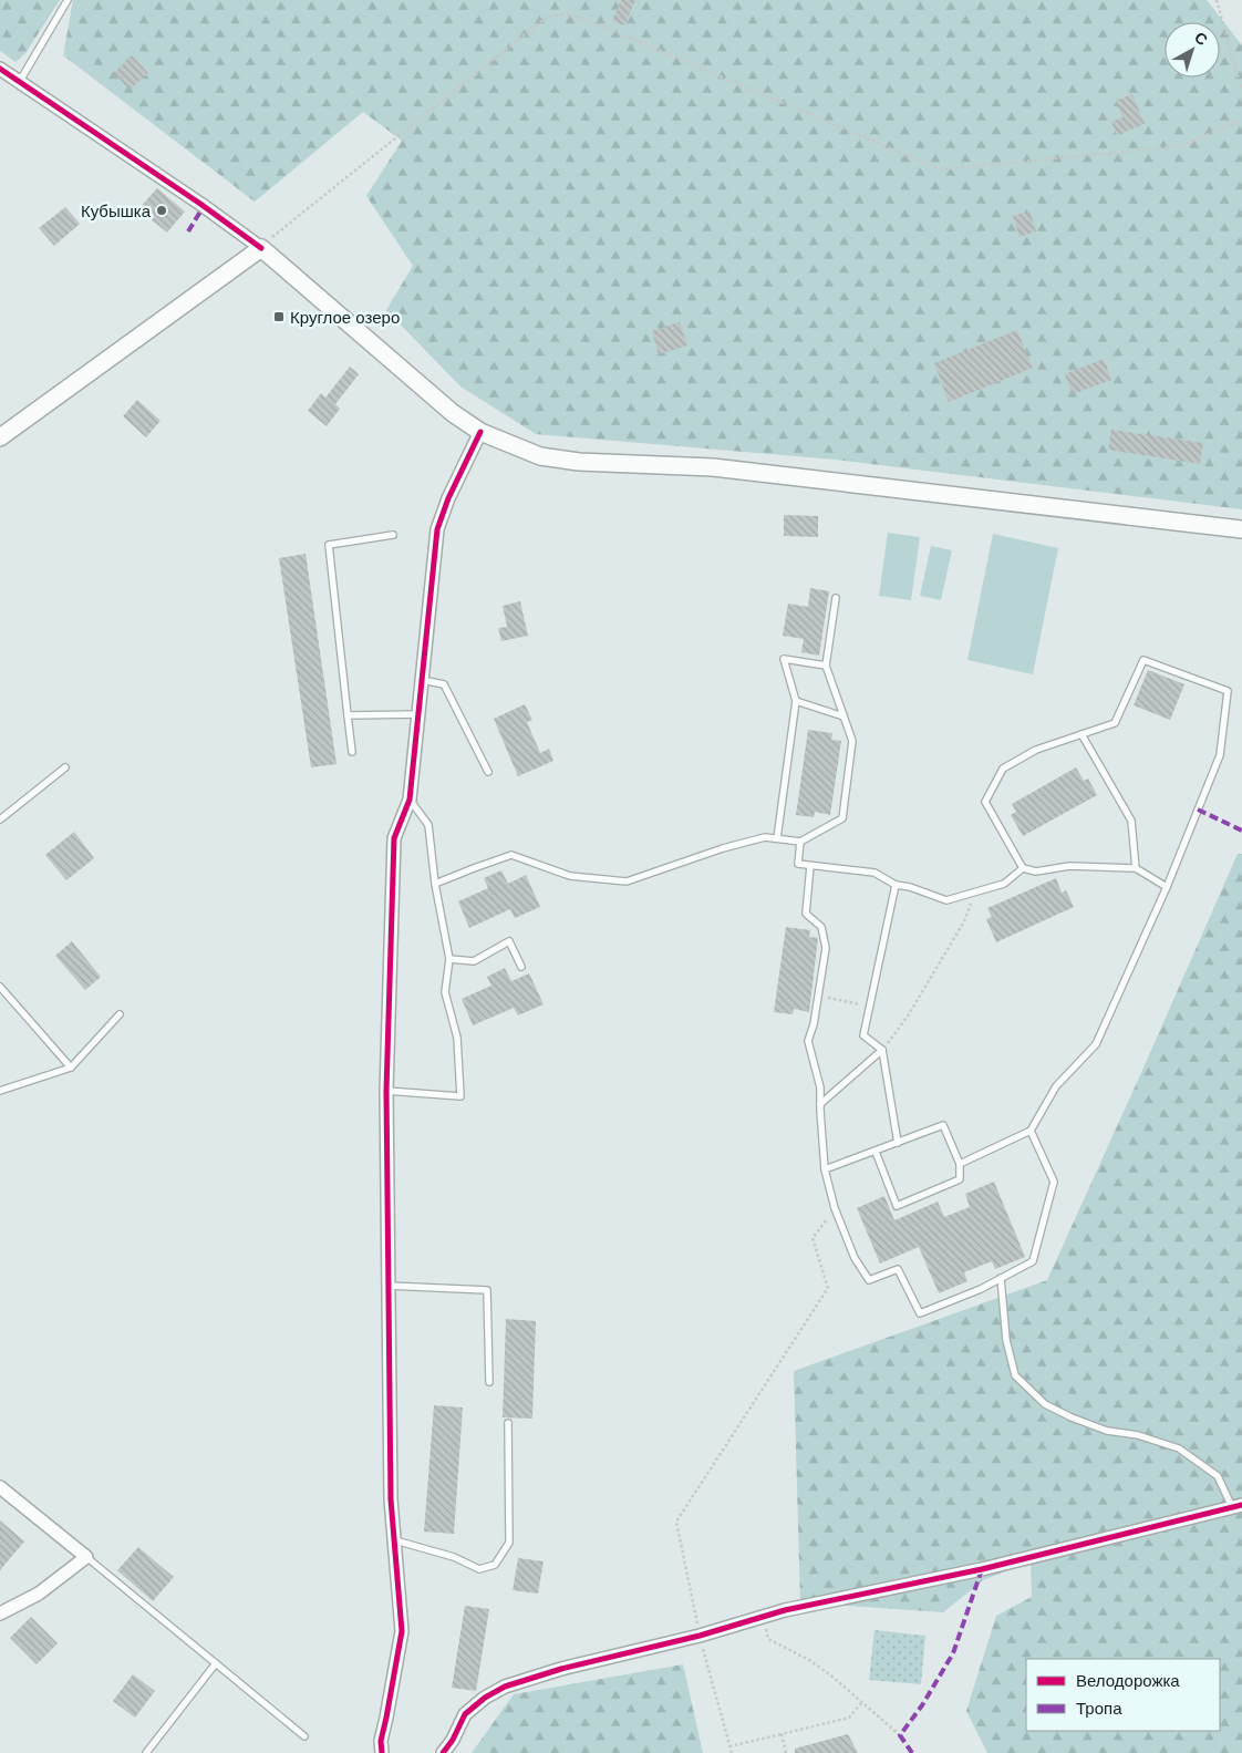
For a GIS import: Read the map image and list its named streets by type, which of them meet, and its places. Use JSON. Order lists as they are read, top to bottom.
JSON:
{
  "places": {
    "other": ["Кубышка"],
    "transit": ["Круглое озеро"]
  },
  "legend": ["Велодорожка", "Тропа"],
  "north": "top right"
}
